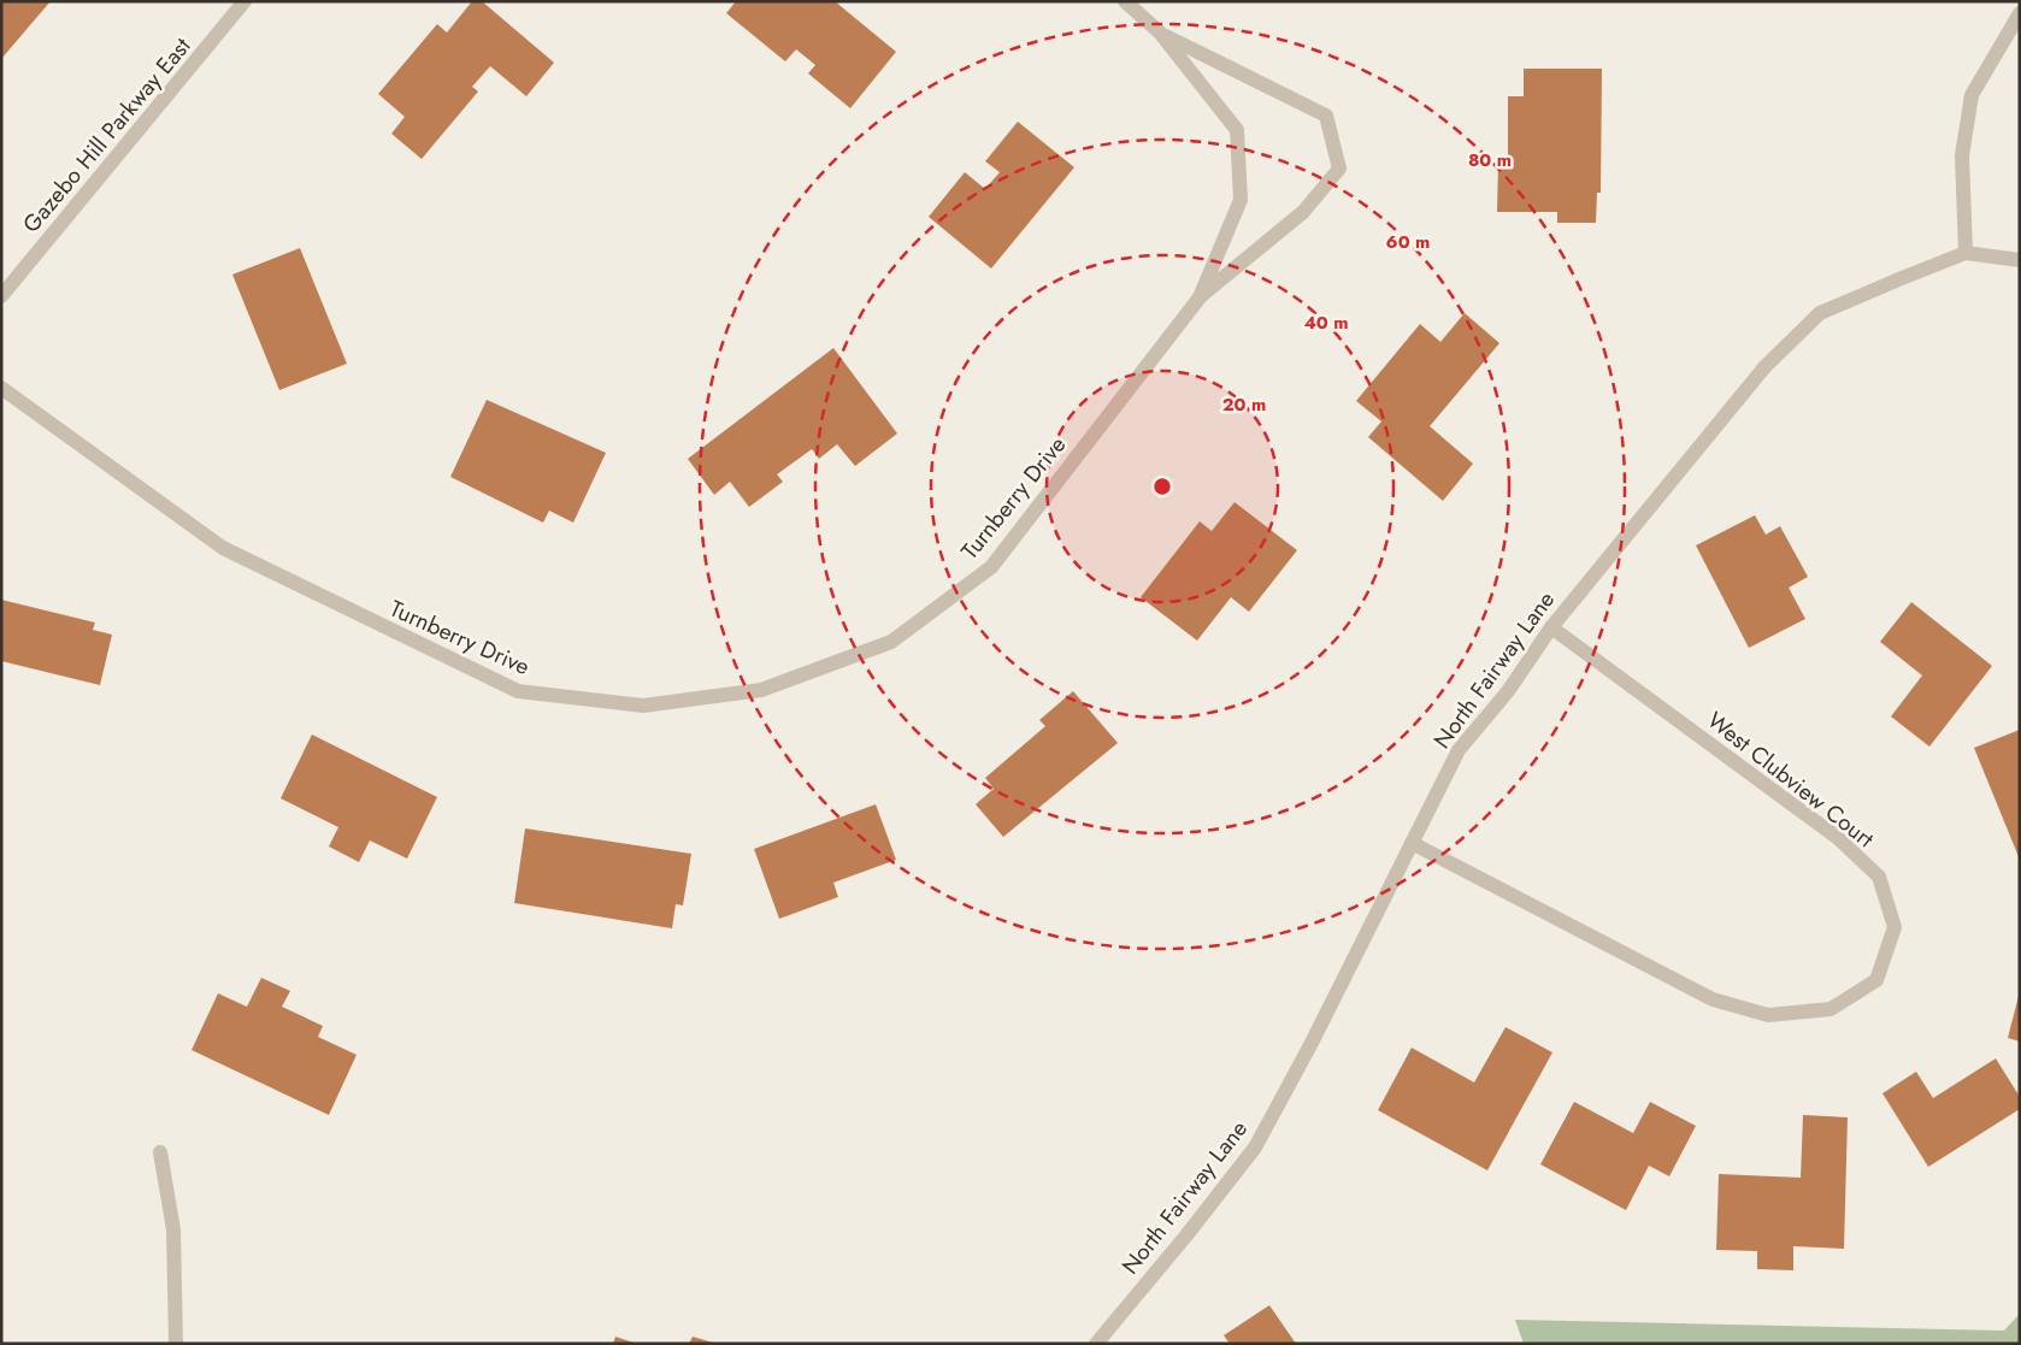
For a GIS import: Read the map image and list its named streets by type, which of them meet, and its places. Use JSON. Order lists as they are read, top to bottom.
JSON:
{
  "streets": {
    "street": [
      "Gazebo Hill Parkway East",
      "Turnberry Drive",
      "North Fairway Lane",
      "West Clubview Court"
    ]
  },
  "crossings": [
    ["North Fairway Lane", "West Clubview Court"]
  ],
  "rings": [
    "80 m",
    "60 m",
    "40 m",
    "20 m"
  ]
}
